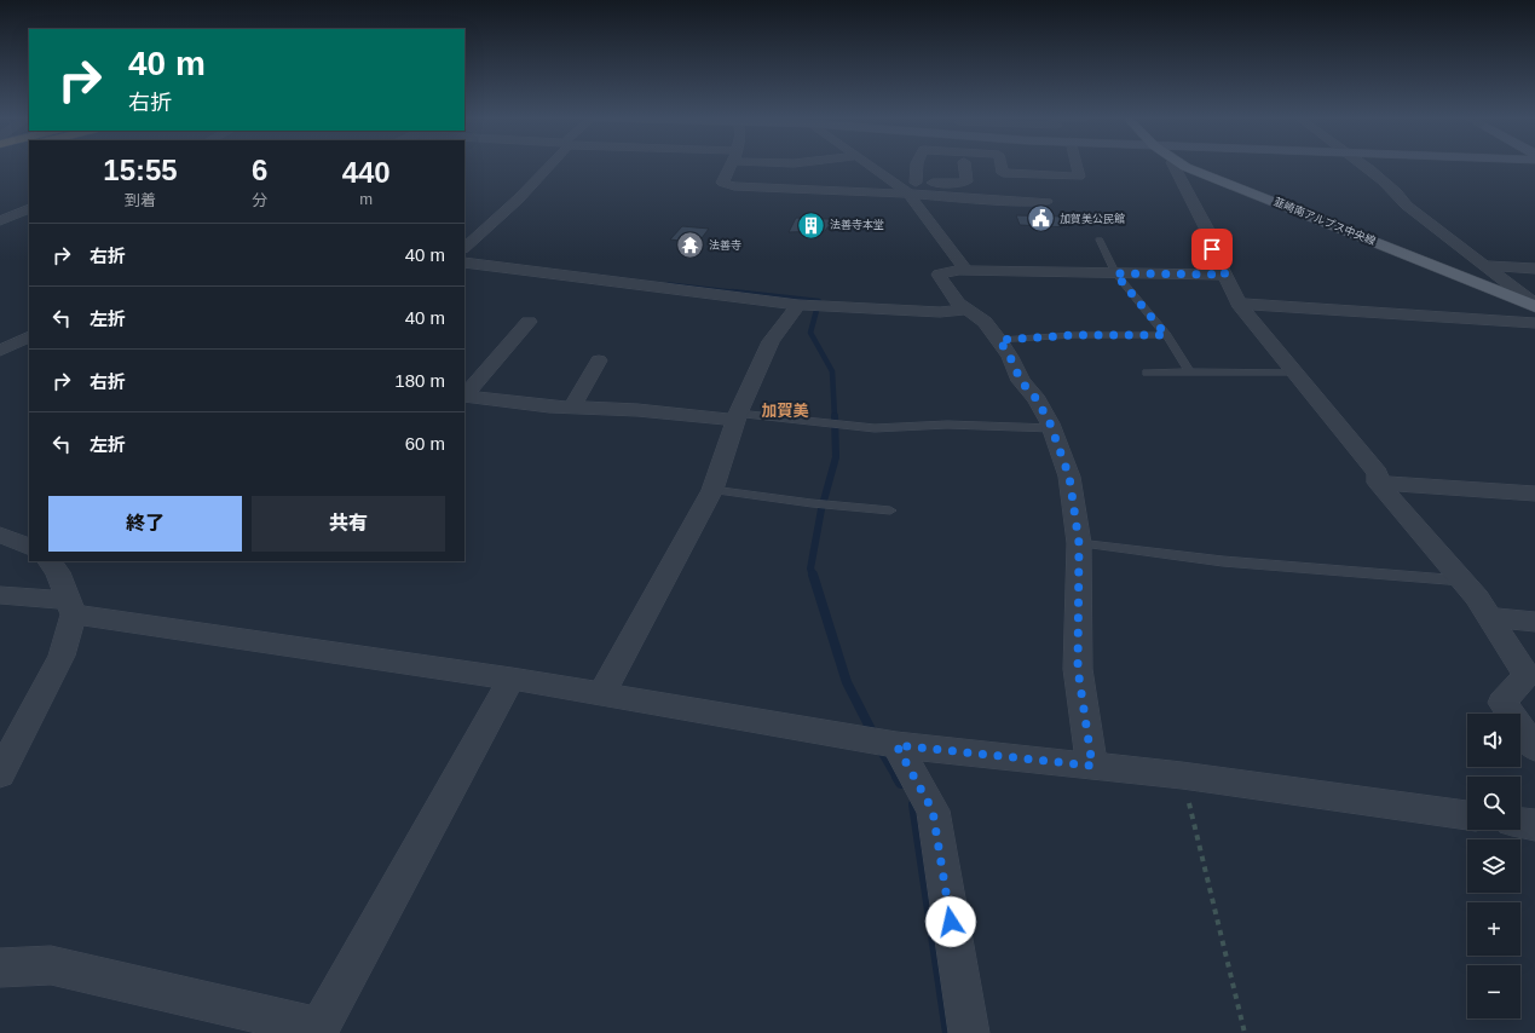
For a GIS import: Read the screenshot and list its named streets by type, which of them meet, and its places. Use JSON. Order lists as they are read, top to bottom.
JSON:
{
  "streets": {
    "main road": ["韮崎南アルプス中央線"]
  },
  "districts": ["加賀美"],
  "places": {
    "public building": ["加賀美公民館"],
    "building": ["法善寺本堂"],
    "temple": ["法善寺"]
  },
  "page": {
    "turn": ["40 m", "右折"],
    "eta": [
      "15:55",
      "到着",
      "6",
      "分",
      "440",
      "m"
    ],
    "list": [
      {
        "name": "右折",
        "value": "40 m"
      },
      {
        "name": "左折",
        "value": "40 m"
      },
      {
        "name": "右折",
        "value": "180 m"
      },
      {
        "name": "左折",
        "value": "60 m"
      }
    ],
    "buttons": ["終了", "共有"],
    "map_buttons": ["+", "−"]
  }
}
